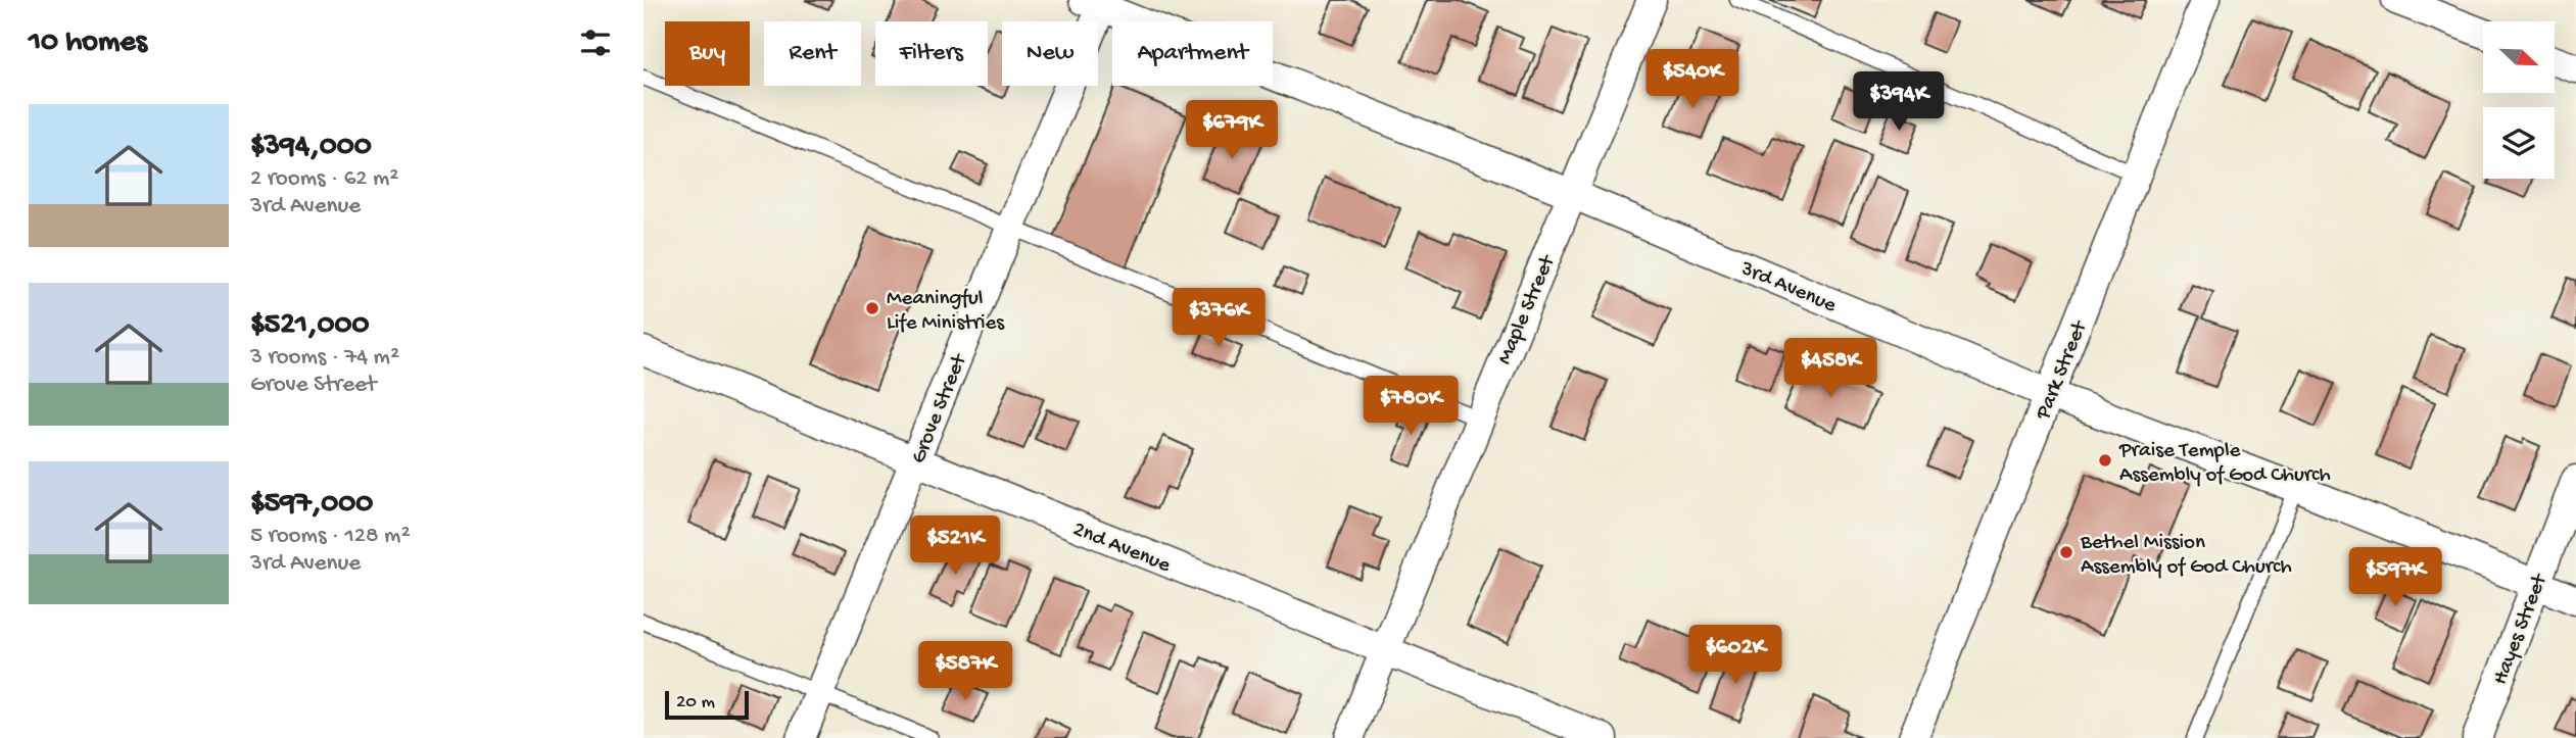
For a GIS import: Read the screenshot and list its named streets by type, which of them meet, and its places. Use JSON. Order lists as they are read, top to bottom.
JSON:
{
  "streets": {
    "street": [
      "3rd Avenue",
      "Maple Street",
      "Park Street",
      "Grove Street",
      "2nd Avenue",
      "Hayes Street"
    ]
  },
  "crossings": [
    ["3rd Avenue", "Maple Street"],
    ["3rd Avenue", "Park Street"],
    ["3rd Avenue", "Grove Street"],
    ["3rd Avenue", "Hayes Street"],
    ["Maple Street", "2nd Avenue"],
    ["Grove Street", "2nd Avenue"]
  ],
  "places": ["Meaningful Life Ministries", "Praise Temple Assembly of God Church", "Bethel Mission Assembly of God Church"],
  "scale_bar": "20 m",
  "north": "bottom right",
  "page": {
    "heading": "10 homes",
    "chip": [
      "Buy",
      "Rent",
      "Filters",
      "New",
      "Apartment"
    ],
    "price": [
      "$540K",
      "$394K",
      "$679K",
      "$376K",
      "$458K",
      "$780K",
      "$521K",
      "$597K",
      "$602K",
      "$587K"
    ],
    "list": [
      {
        "name": "$394,000",
        "note": "2 rooms · 62 m² · 3rd Avenue"
      },
      {
        "name": "$521,000",
        "note": "3 rooms · 74 m² · Grove Street"
      },
      {
        "name": "$597,000",
        "note": "5 rooms · 128 m² · 3rd Avenue"
      }
    ],
    "scale": "20 m"
  }
}
